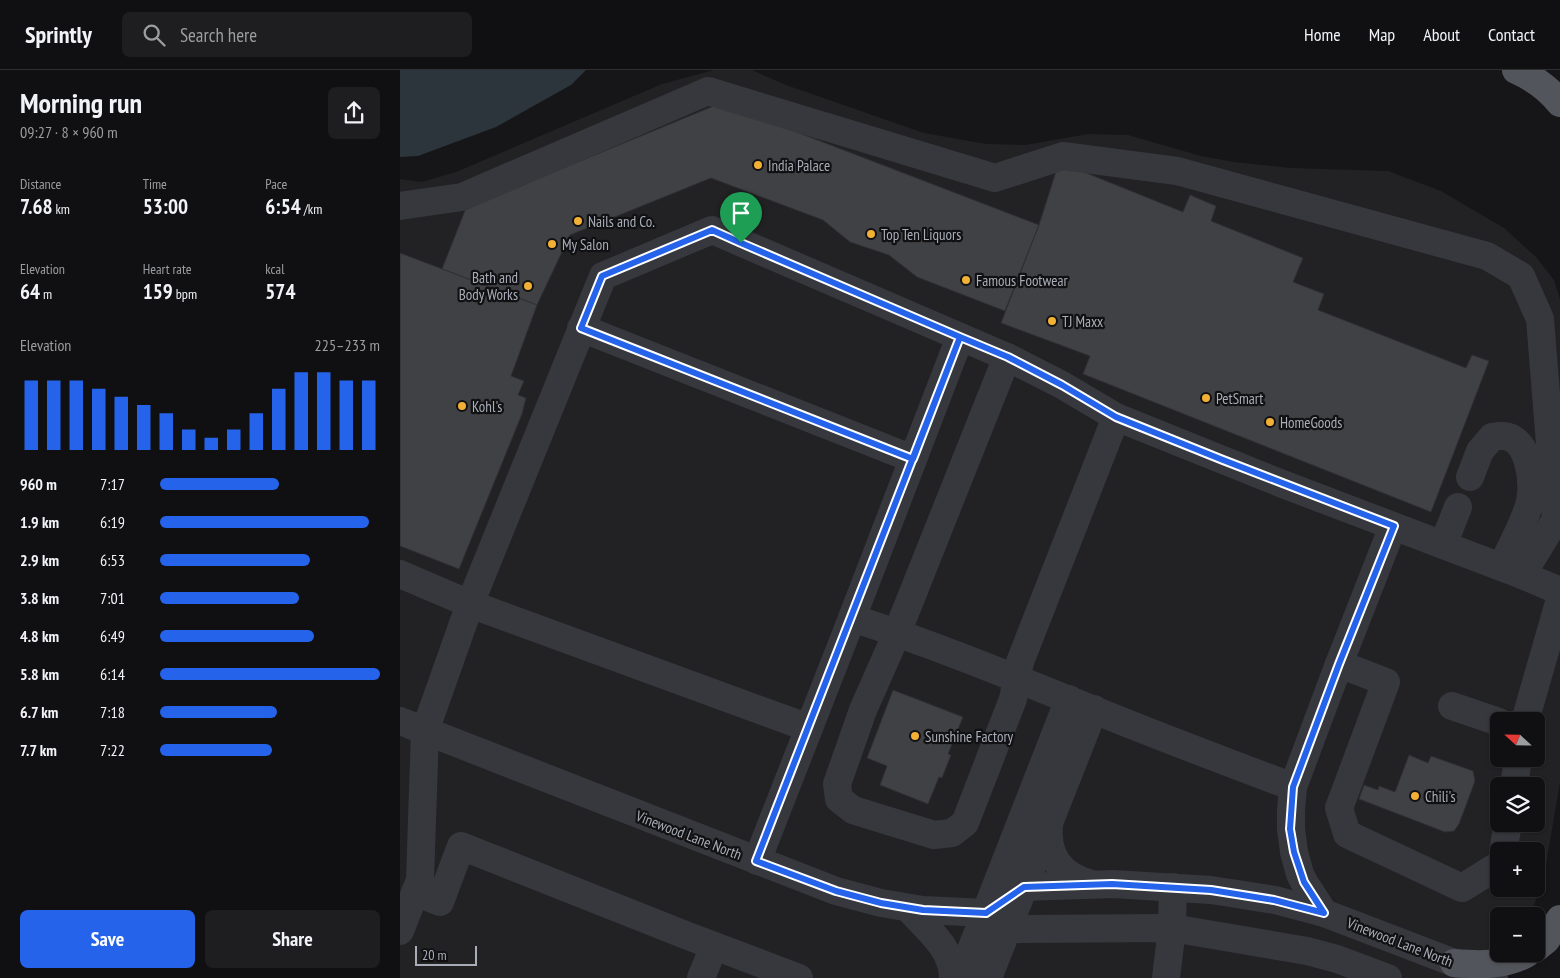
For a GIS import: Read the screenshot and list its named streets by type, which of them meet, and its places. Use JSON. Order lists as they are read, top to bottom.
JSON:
{
  "streets": {
    "street": ["Vinewood Lane North"]
  },
  "places": [
    "India Palace",
    "Nails and Co.",
    "Top Ten Liquors",
    "My Salon",
    "Famous Footwear",
    "Bath and Body Works",
    "TJ Maxx",
    "PetSmart",
    "Kohl's",
    "HomeGoods",
    "Sunshine Factory",
    "Chili's"
  ],
  "scale_bar": "20 m",
  "north": "left",
  "page": {
    "header": "Sprintly",
    "search": "Search here",
    "nav": [
      "Home",
      "Map",
      "About",
      "Contact"
    ],
    "heading": ["Morning run", "09:27 · 8 × 960 m"],
    "stats": [
      ["Distance", "7.68 km"],
      ["Time", "53:00"],
      ["Pace", "6:54 /km"],
      ["Elevation", "64 m"],
      ["Heart rate", "159 bpm"],
      ["kcal", "574"]
    ],
    "chart": ["Elevation", "225–233 m"],
    "list": [
      {
        "name": "960 m",
        "note": "7:17"
      },
      {
        "name": "1.9 km",
        "note": "6:19"
      },
      {
        "name": "2.9 km",
        "note": "6:53"
      },
      {
        "name": "3.8 km",
        "note": "7:01"
      },
      {
        "name": "4.8 km",
        "note": "6:49"
      },
      {
        "name": "5.8 km",
        "note": "6:14"
      },
      {
        "name": "6.7 km",
        "note": "7:18"
      },
      {
        "name": "7.7 km",
        "note": "7:22"
      }
    ],
    "map_buttons": ["+", "−"],
    "buttons": ["Save", "Share"],
    "scale": "20 m"
  }
}
